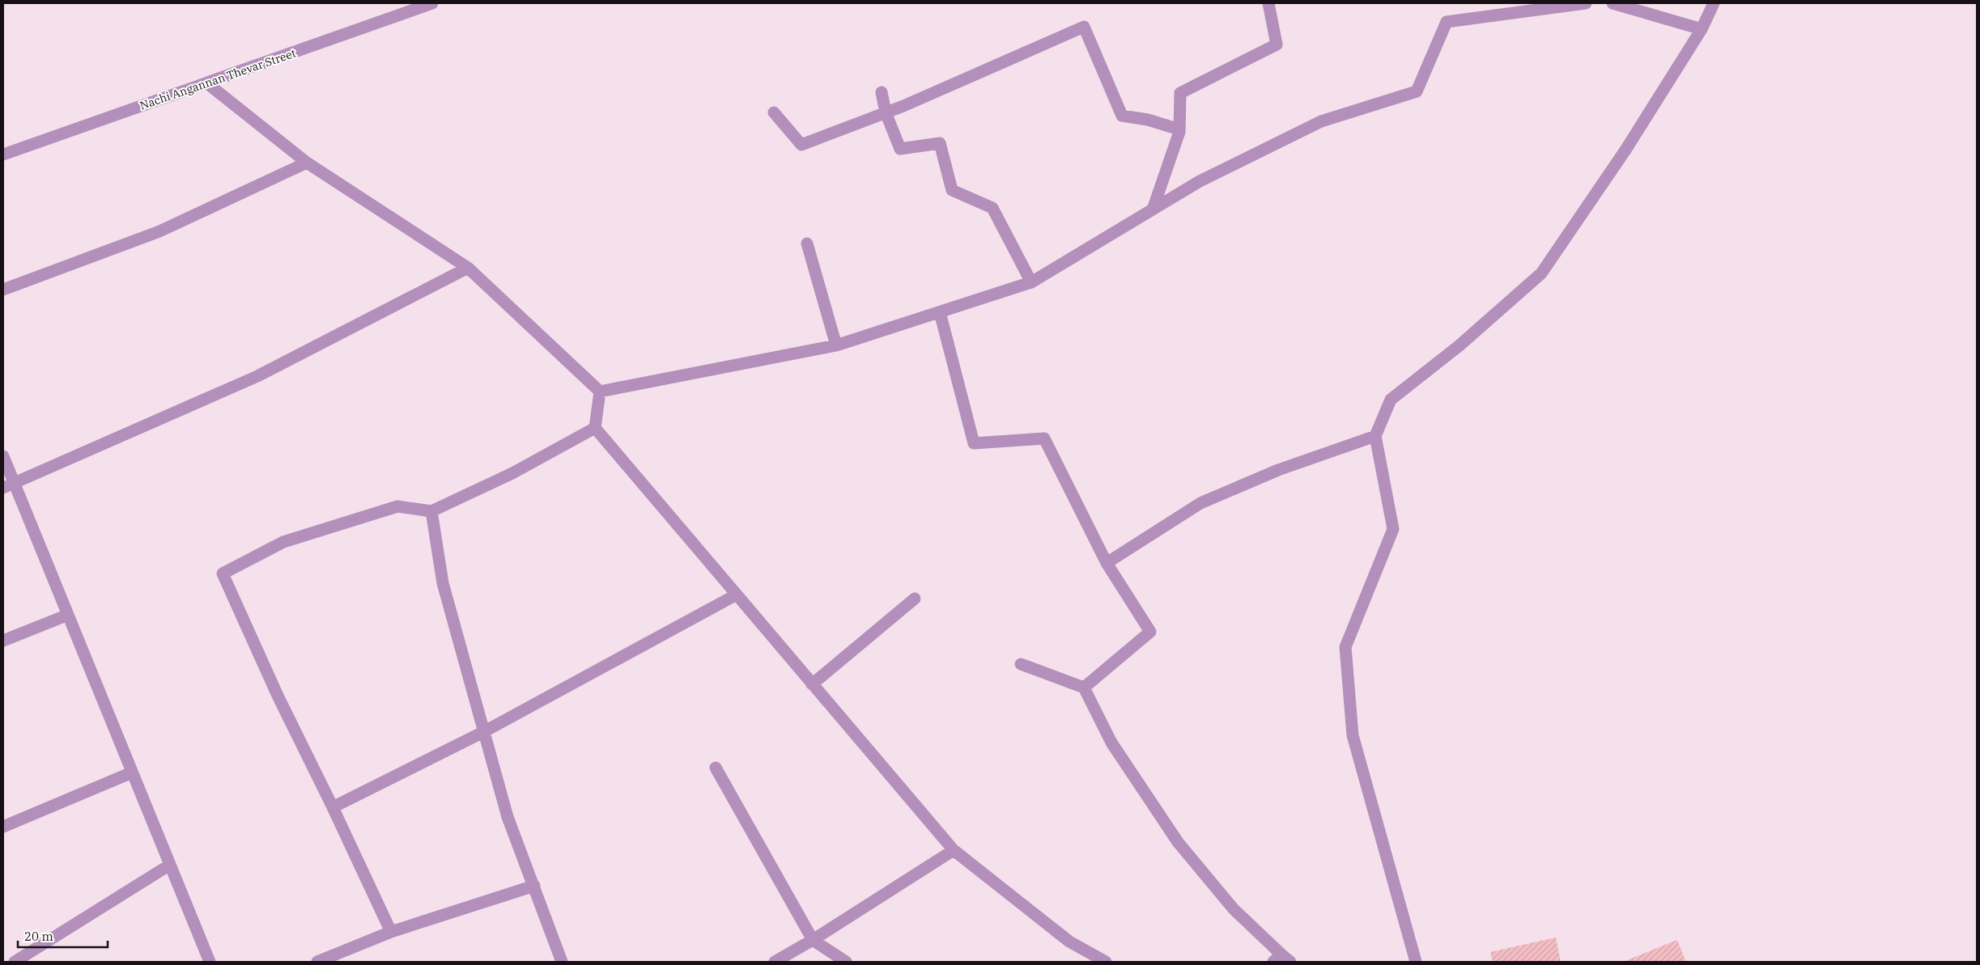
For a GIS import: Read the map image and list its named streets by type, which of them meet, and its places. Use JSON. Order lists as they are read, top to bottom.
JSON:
{
  "streets": {
    "street": ["Nachi Angannan Thevar Street"]
  },
  "scale_bar": "20 m"
}
